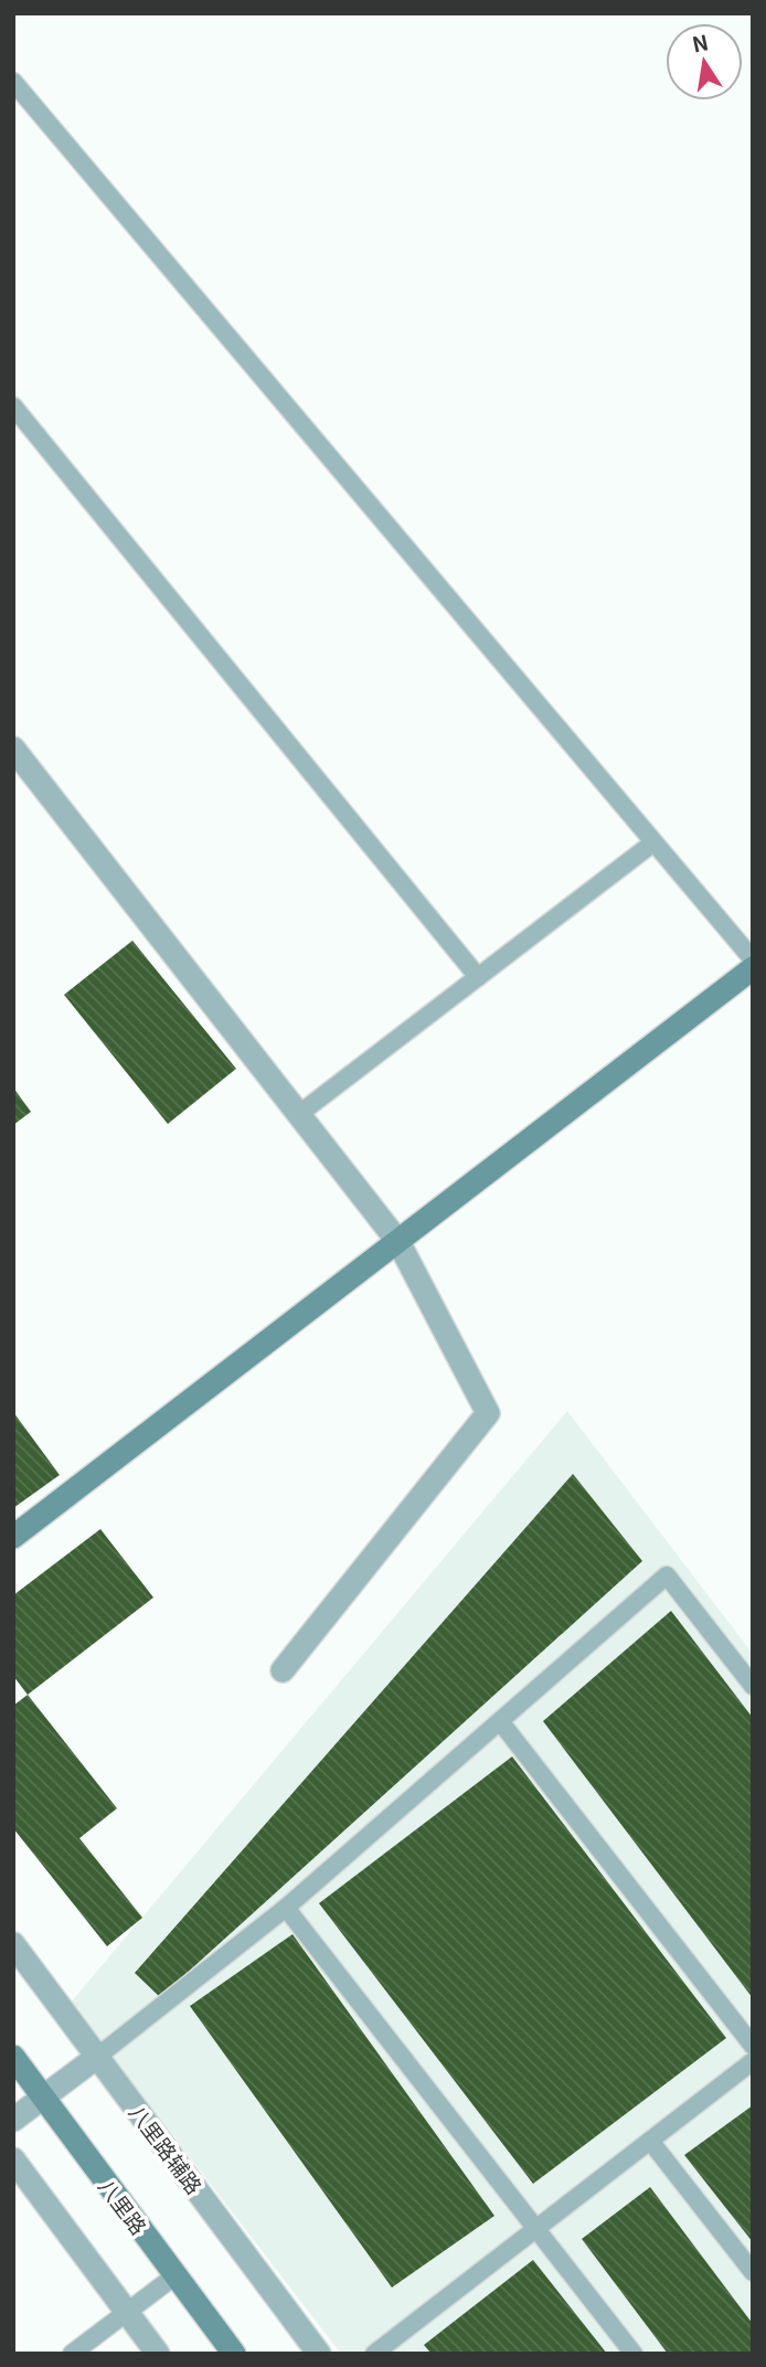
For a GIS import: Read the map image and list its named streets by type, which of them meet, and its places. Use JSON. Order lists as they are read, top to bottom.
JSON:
{
  "streets": {
    "street": ["八里路辅路", "八里路"]
  },
  "north": "top"
}
